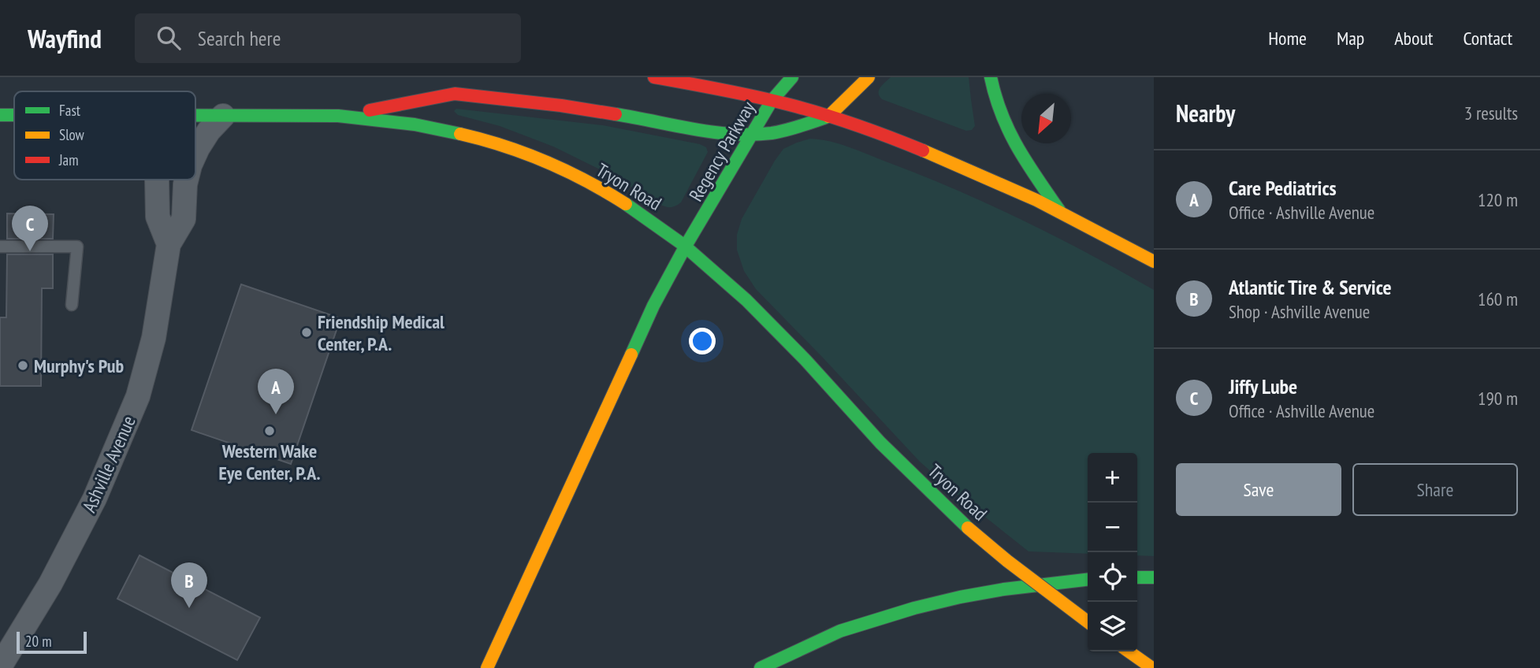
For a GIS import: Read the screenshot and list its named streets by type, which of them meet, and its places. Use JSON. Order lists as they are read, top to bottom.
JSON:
{
  "streets": {
    "main road": ["Regency Parkway", "Tryon Road"],
    "street": ["Ashville Avenue"]
  },
  "crossings": [
    ["Regency Parkway", "Tryon Road"],
    ["Tryon Road", "Ashville Avenue"]
  ],
  "places": ["Friendship Medical Center, P.A.", "Murphy's Pub", "Western Wake Eye Center, P.A."],
  "legend": ["Fast", "Slow", "Jam"],
  "scale_bar": "20 m",
  "north": "bottom left",
  "page": {
    "header": "Wayfind",
    "search": "Search here",
    "nav": [
      "Home",
      "Map",
      "About",
      "Contact"
    ],
    "heading": ["Nearby", "3 results"],
    "list": [
      {
        "mark": "A",
        "name": "Care Pediatrics",
        "note": "Office · Ashville Avenue",
        "value": "120 m"
      },
      {
        "mark": "B",
        "name": "Atlantic Tire & Service",
        "note": "Shop · Ashville Avenue",
        "value": "160 m"
      },
      {
        "mark": "C",
        "name": "Jiffy Lube",
        "note": "Office · Ashville Avenue",
        "value": "190 m"
      }
    ],
    "pins": ["C", "A", "B"],
    "buttons": ["Save", "Share"],
    "map_buttons": ["+", "−"],
    "scale": "20 m"
  }
}
